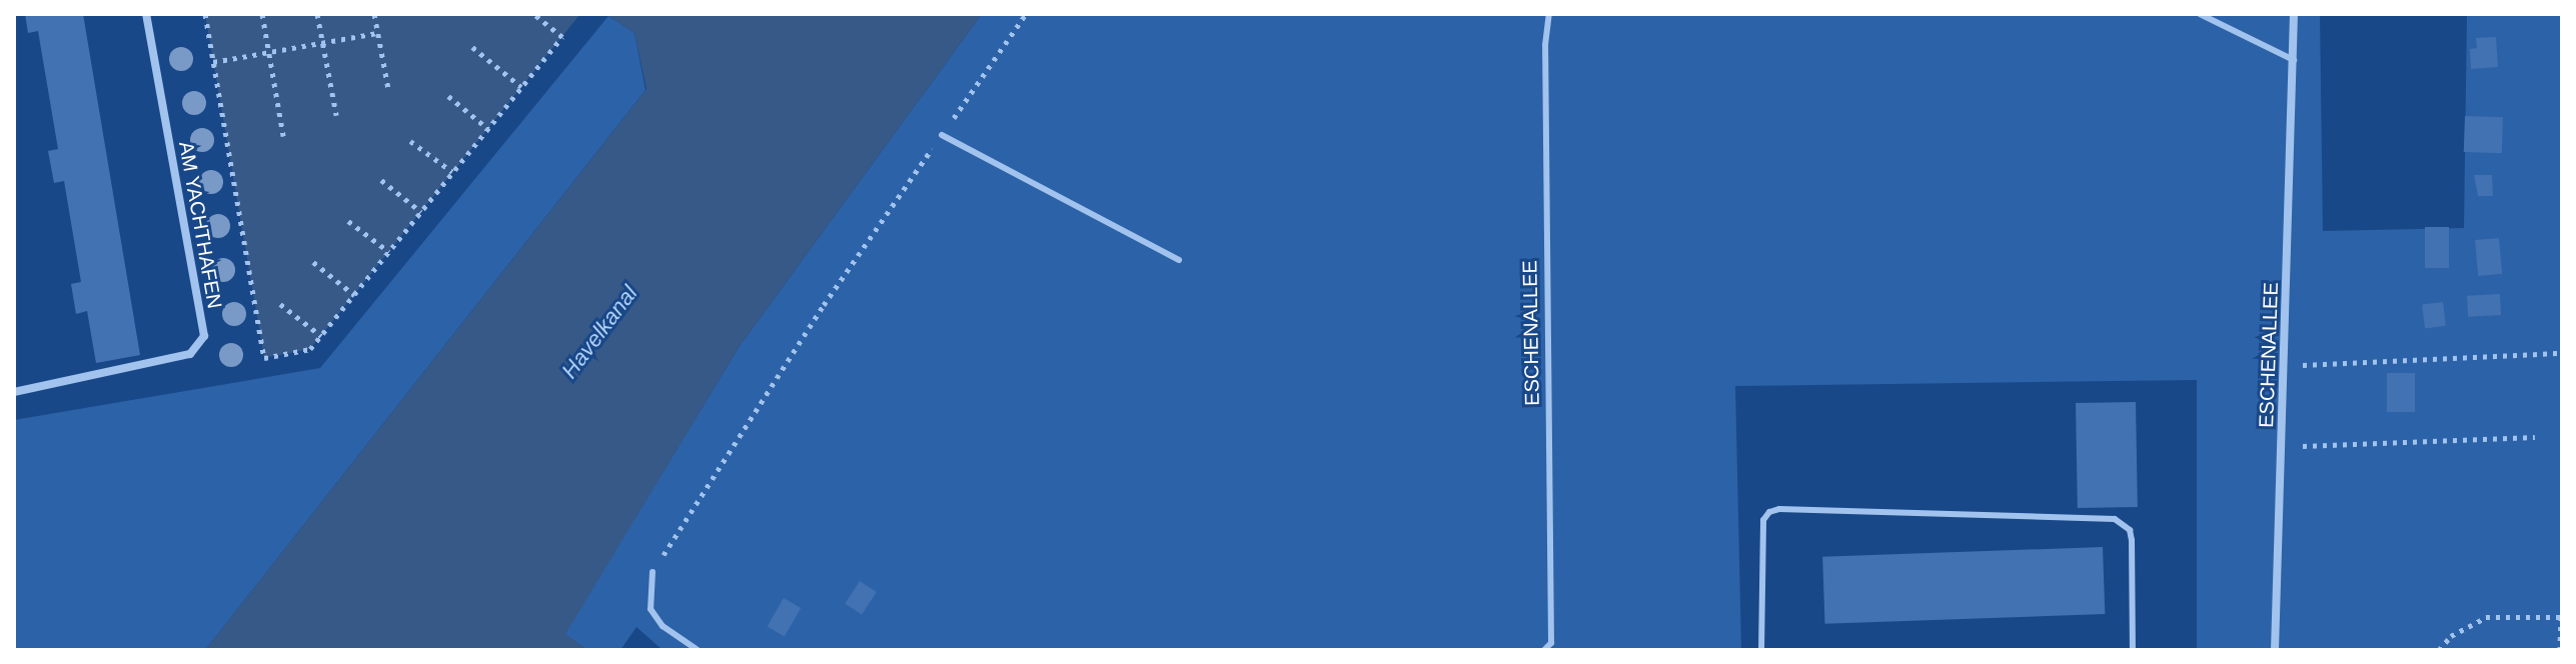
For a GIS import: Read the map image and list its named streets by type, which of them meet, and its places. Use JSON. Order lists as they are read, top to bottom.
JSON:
{
  "streets": {
    "street": ["AM YACHTHAFEN", "ESCHENALLEE"]
  },
  "water": ["Havelkanal"]
}
